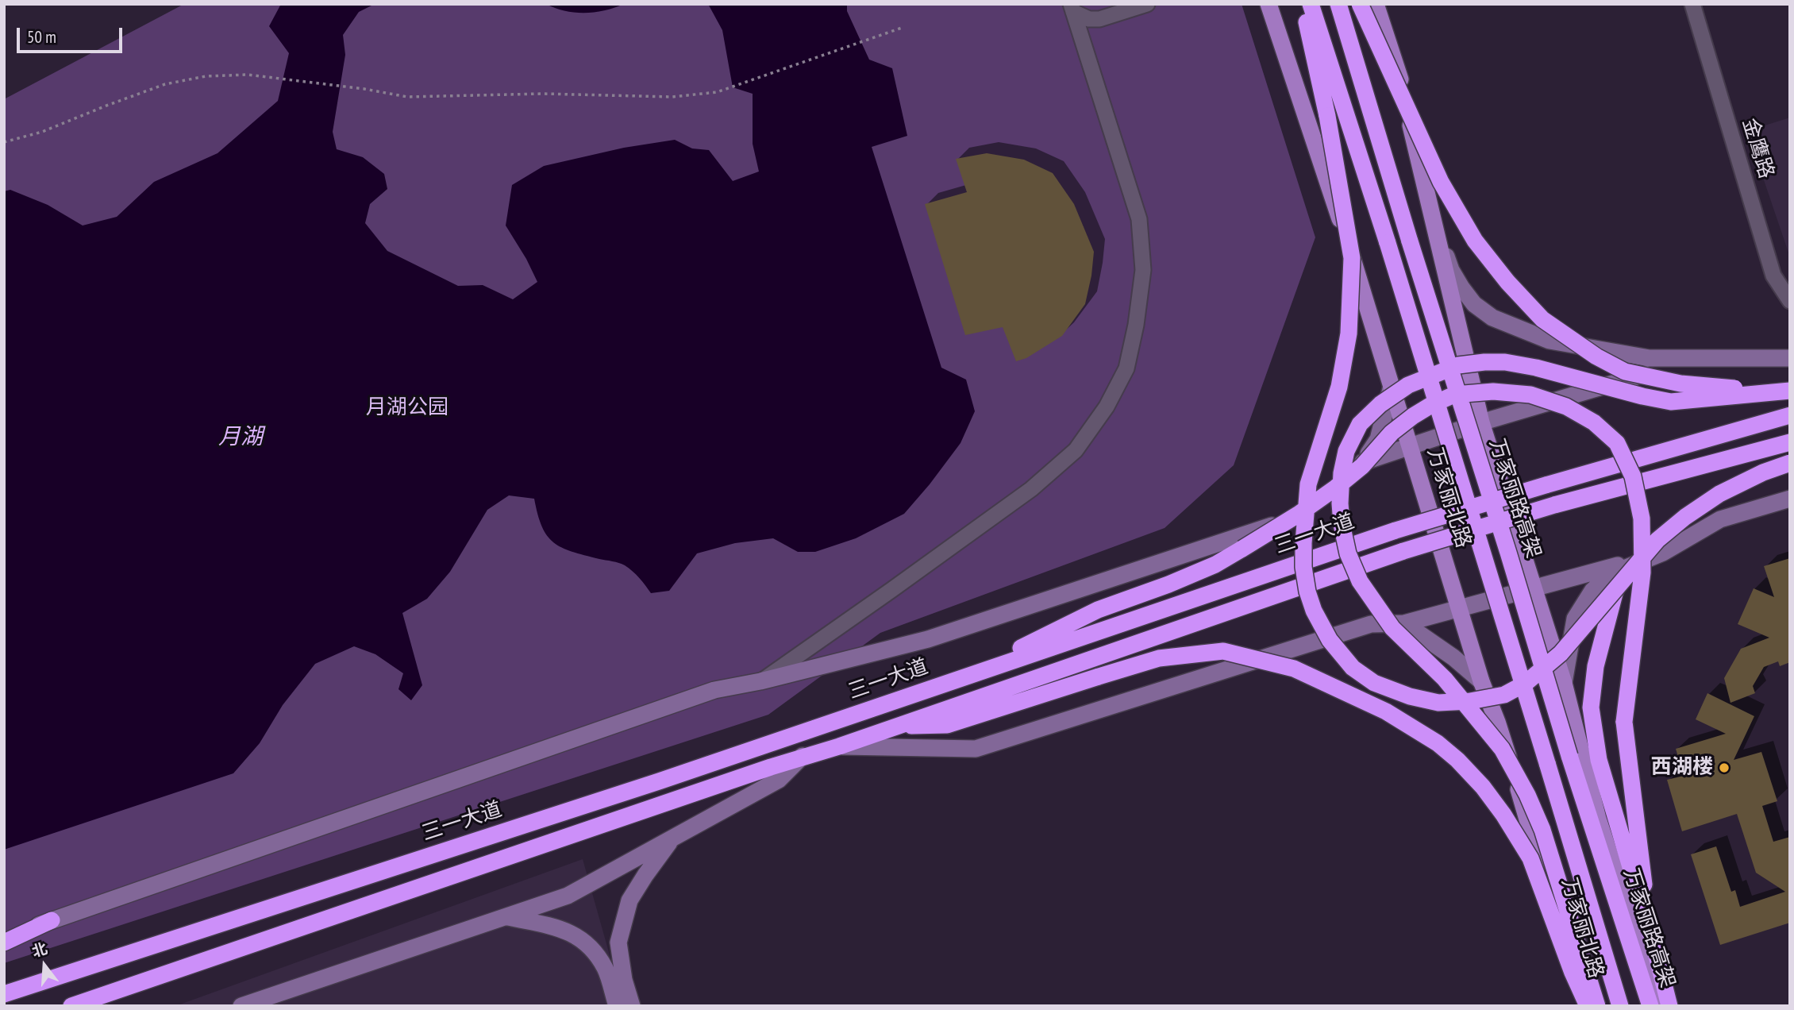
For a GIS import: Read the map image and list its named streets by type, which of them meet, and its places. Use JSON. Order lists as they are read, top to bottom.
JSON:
{
  "streets": {
    "highway": ["万家丽路高架", "三一大道"],
    "main road": ["万家丽北路"],
    "street": ["金鹰路"]
  },
  "water": ["月湖"],
  "parks": ["月湖公园"],
  "places": ["西湖楼"],
  "scale_bar": "50 m",
  "north": "top"
}
